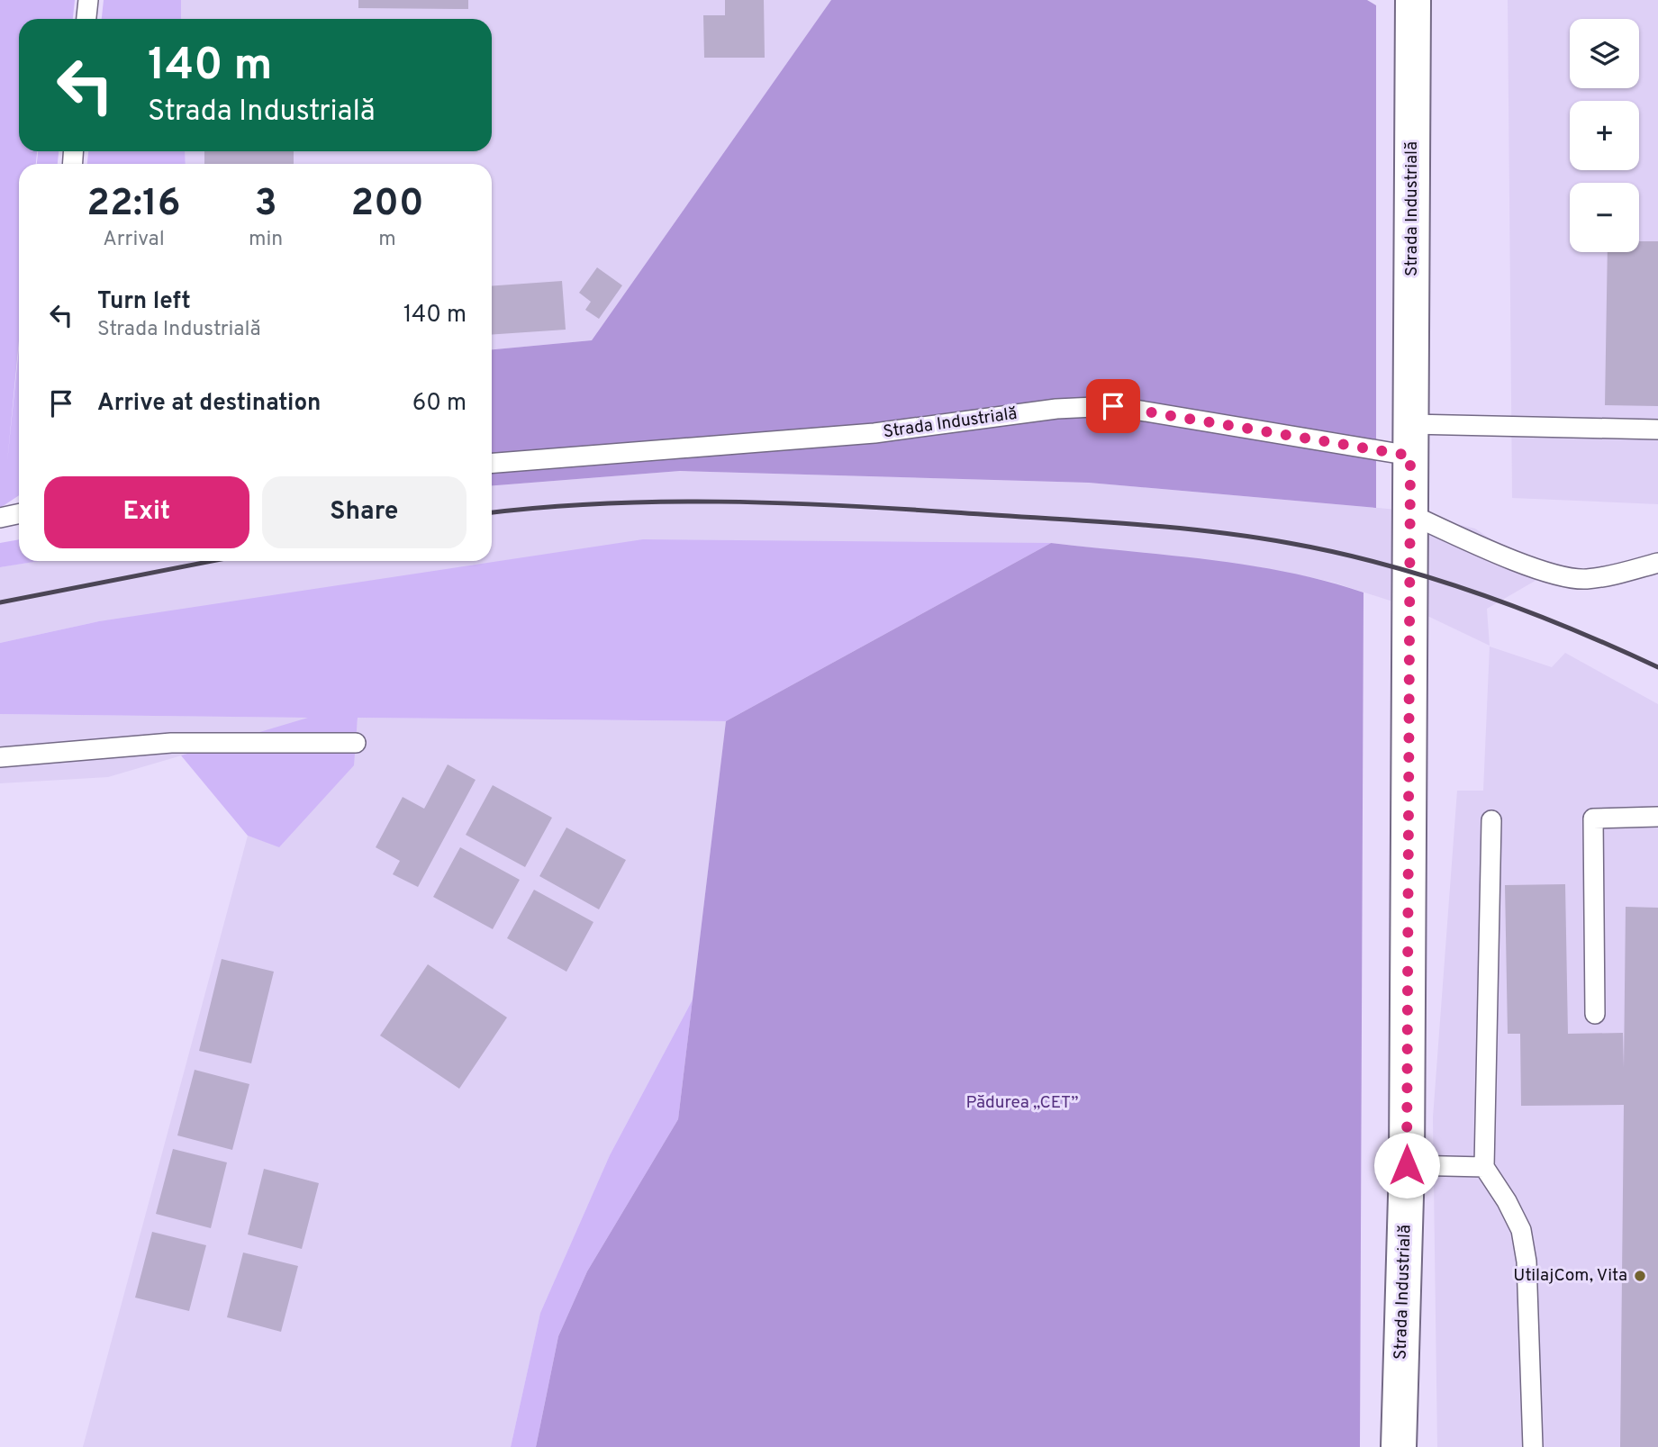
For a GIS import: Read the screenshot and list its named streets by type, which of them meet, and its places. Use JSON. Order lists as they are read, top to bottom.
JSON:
{
  "streets": {
    "street": ["Strada Industrială"]
  },
  "parks": ["Pădurea „CET”"],
  "places": ["UtilajCom, Vita"],
  "page": {
    "map_buttons": ["+", "−"],
    "turn": ["140 m", "Strada Industrială"],
    "eta": [
      "22:16",
      "Arrival",
      "3",
      "min",
      "200",
      "m"
    ],
    "list": [
      {
        "name": "Turn left",
        "note": "Strada Industrială",
        "value": "140 m"
      },
      {
        "name": "Arrive at destination",
        "value": "60 m"
      }
    ],
    "buttons": ["Exit", "Share"]
  }
}
